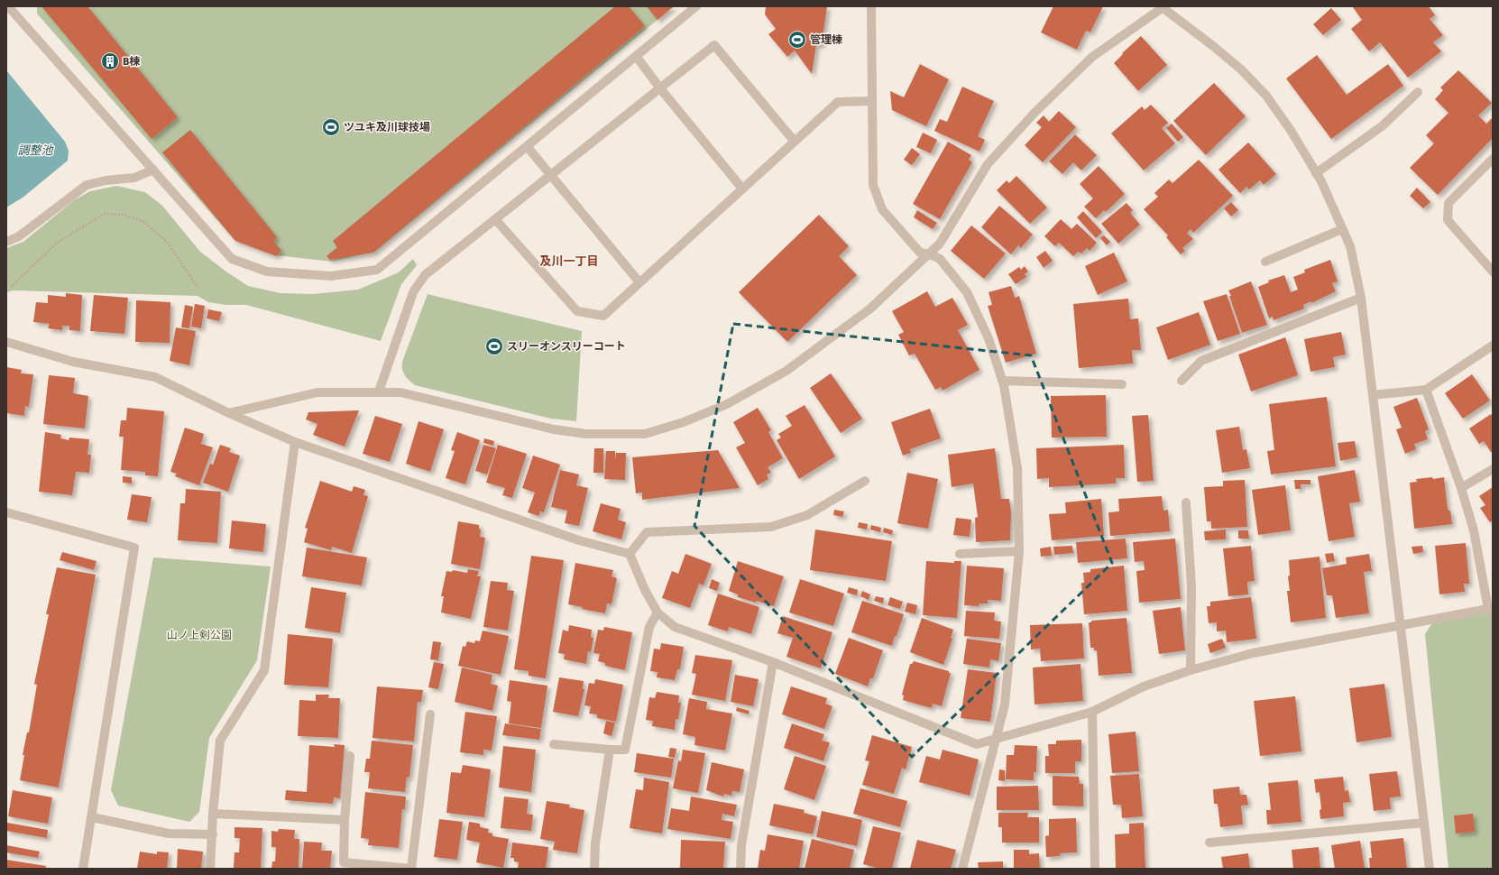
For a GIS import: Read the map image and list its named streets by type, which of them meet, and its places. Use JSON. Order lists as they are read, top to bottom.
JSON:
{
  "districts": ["及川一丁目"],
  "water": ["調整池"],
  "parks": ["山ノ上剣公園"],
  "places": {
    "sports": ["管理棟", "ツユキ及川球技場", "スリーオンスリーコート"],
    "building": ["B棟"]
  }
}
